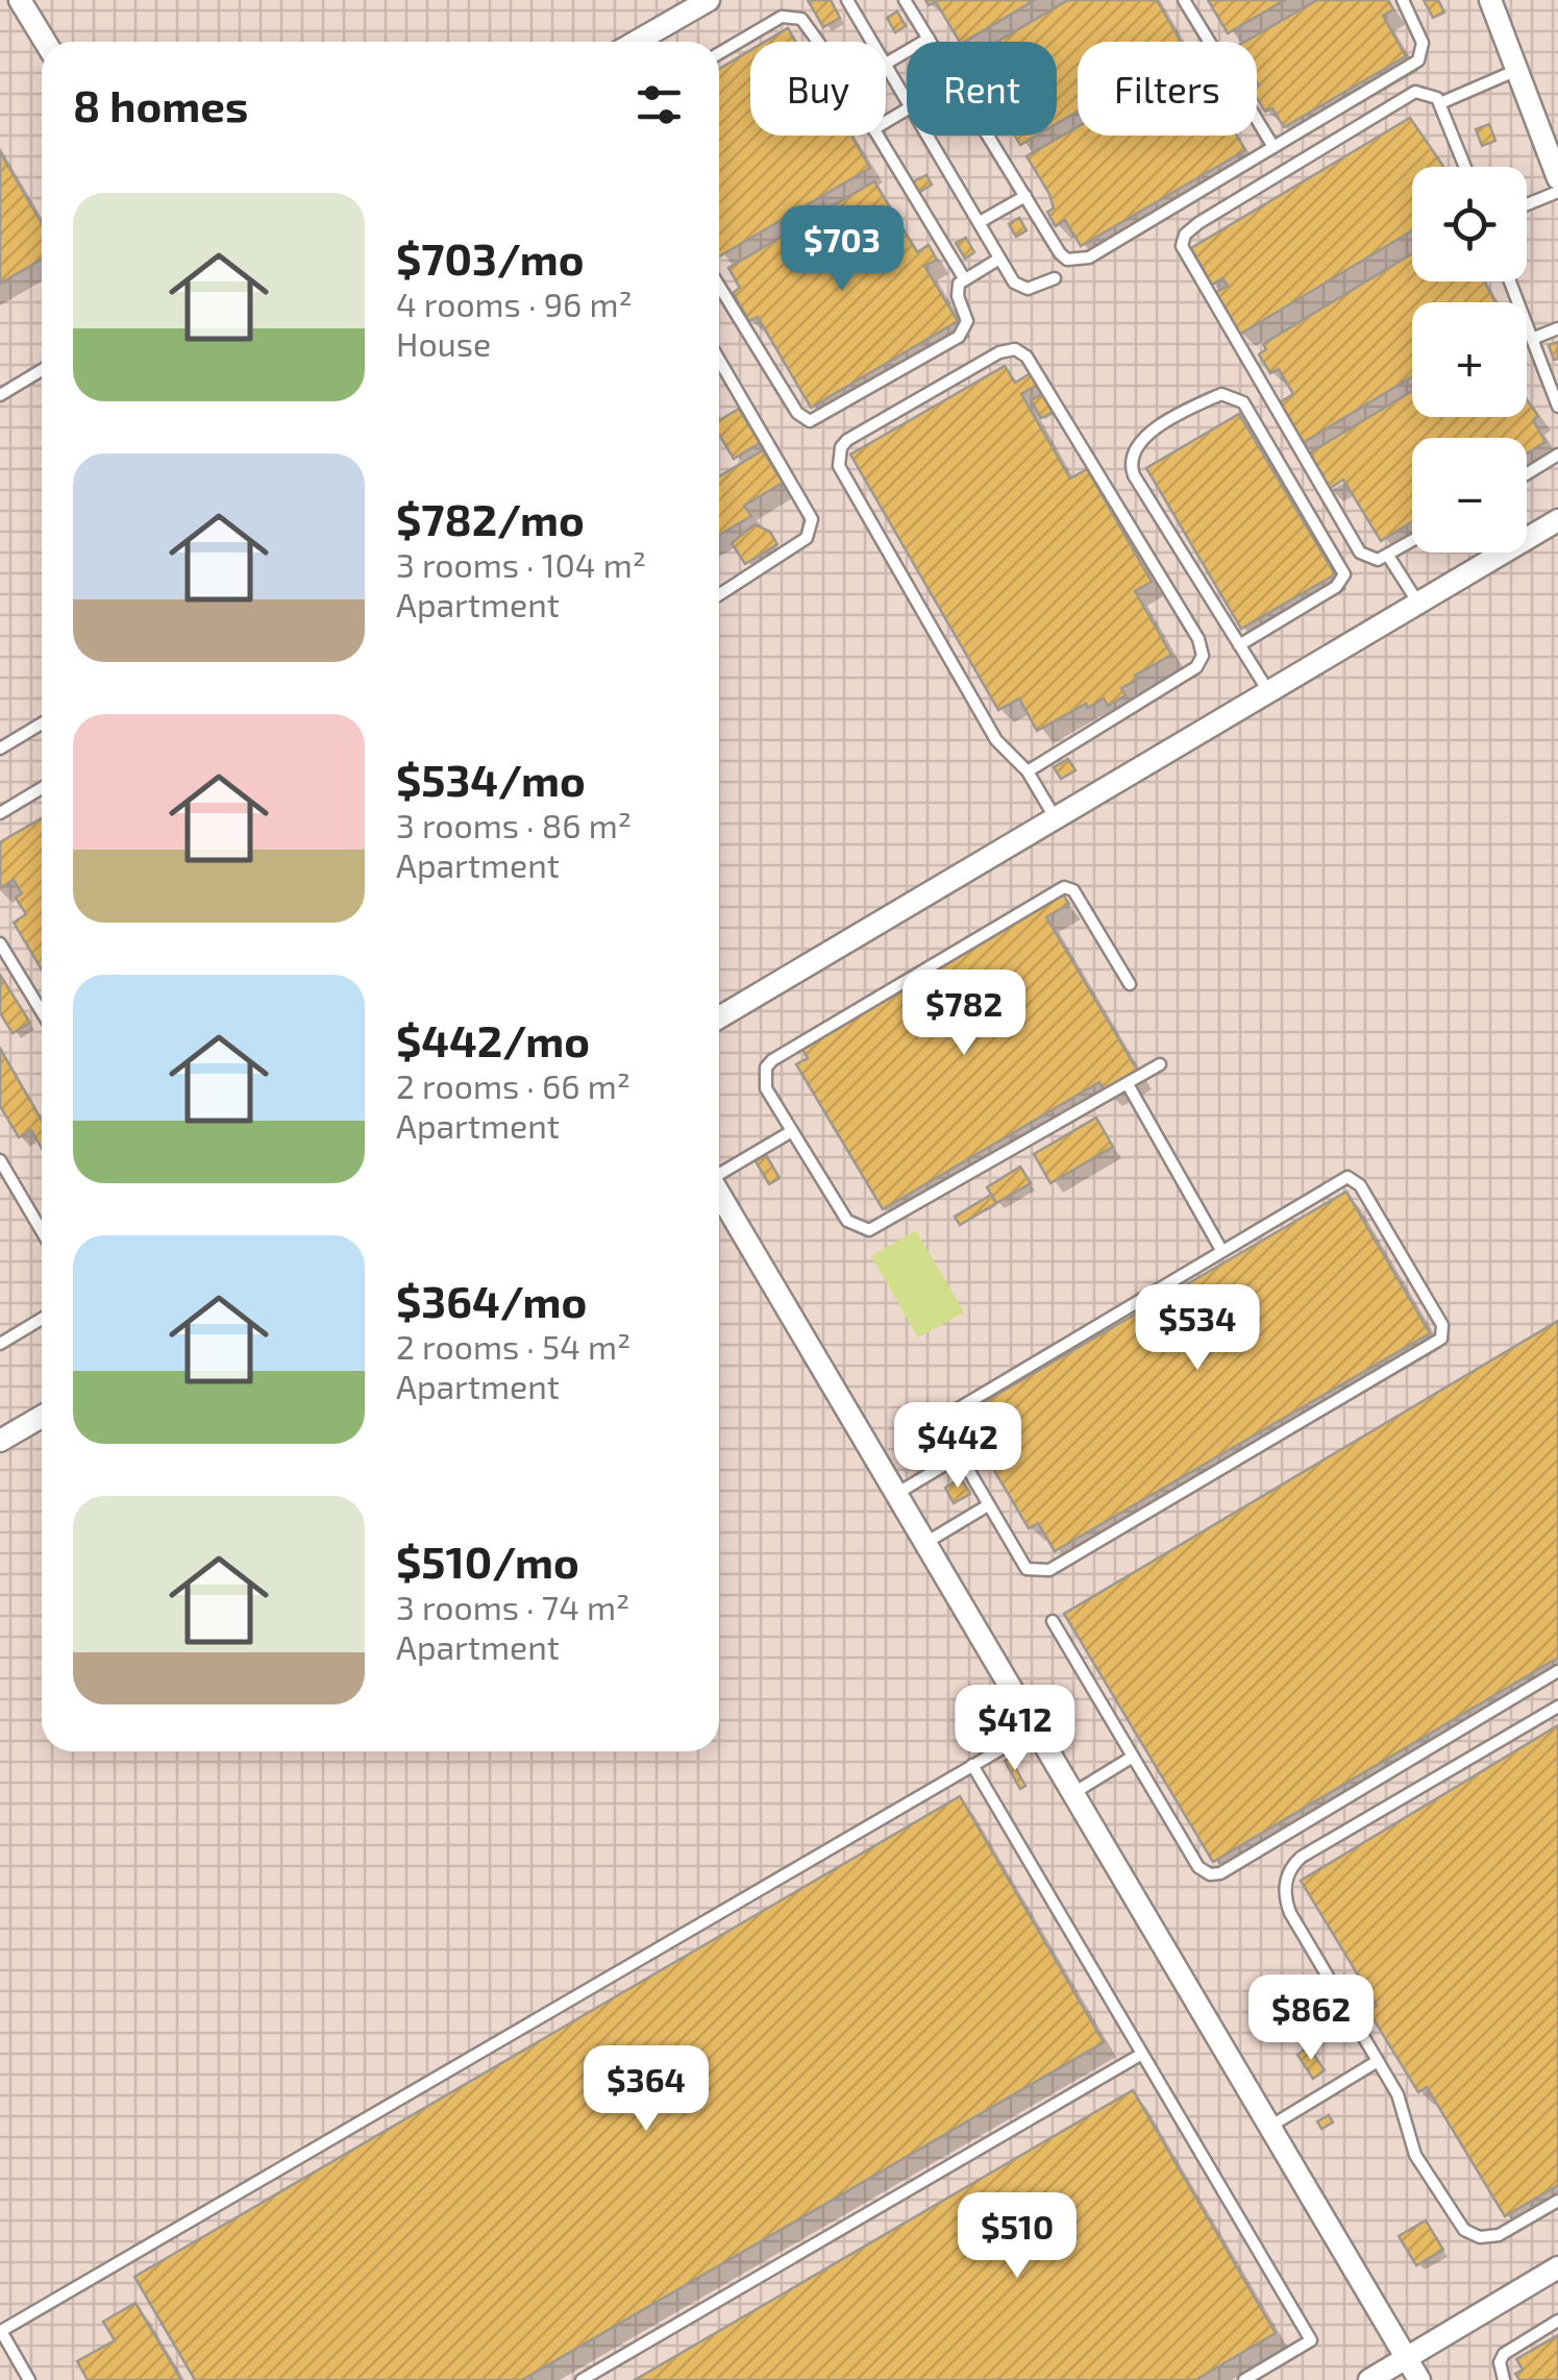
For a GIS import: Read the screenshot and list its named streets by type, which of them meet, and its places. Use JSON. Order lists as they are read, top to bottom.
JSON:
{
  "page": {
    "chip": ["Buy", "Rent", "Filters"],
    "heading": "8 homes",
    "map_buttons": ["+", "−"],
    "list": [
      {
        "name": "$703/mo",
        "note": "4 rooms · 96 m² · House"
      },
      {
        "name": "$782/mo",
        "note": "3 rooms · 104 m² · Apartment"
      },
      {
        "name": "$534/mo",
        "note": "3 rooms · 86 m² · Apartment"
      },
      {
        "name": "$442/mo",
        "note": "2 rooms · 66 m² · Apartment"
      },
      {
        "name": "$364/mo",
        "note": "2 rooms · 54 m² · Apartment"
      },
      {
        "name": "$510/mo",
        "note": "3 rooms · 74 m² · Apartment"
      }
    ],
    "price": [
      "$703",
      "$782",
      "$534",
      "$442",
      "$412",
      "$862",
      "$364",
      "$510"
    ]
  }
}
